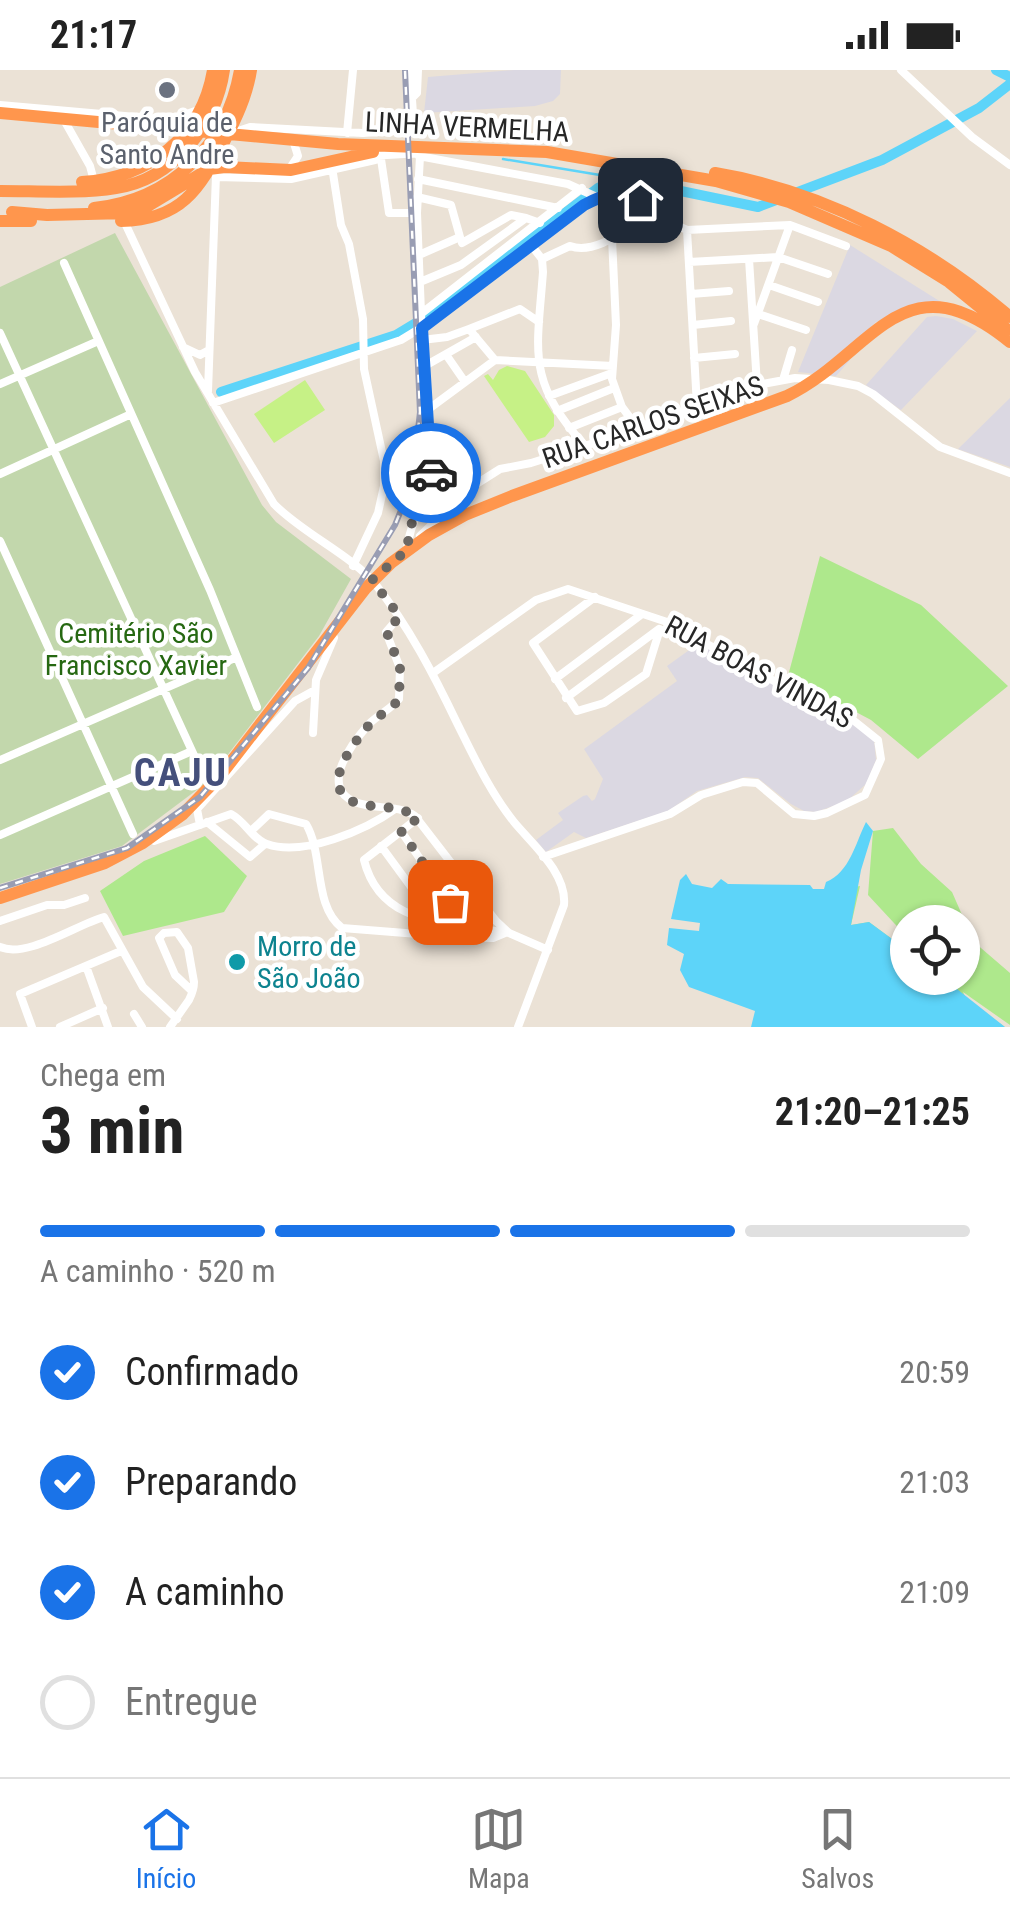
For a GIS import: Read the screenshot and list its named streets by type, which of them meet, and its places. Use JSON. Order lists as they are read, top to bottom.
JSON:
{
  "streets": {
    "highway": ["LINHA VERMELHA"],
    "street": ["RUA CARLOS SEIXAS", "RUA BOAS VINDAS"]
  },
  "districts": ["CAJU"],
  "parks": ["Cemitério São Francisco Xavier"],
  "places": ["Paróquia de Santo Andre", "Morro de São João"],
  "page": {
    "status": "21:17",
    "heading": ["3 min", "Chega em", "21:20–21:25"],
    "bar": "A caminho · 520 m",
    "list": [
      ["Confirmado", "20:59"],
      ["Preparando", "21:03"],
      ["A caminho", "21:09"],
      "Entregue"
    ],
    "tabs": ["Início", "Mapa", "Salvos"]
  }
}
